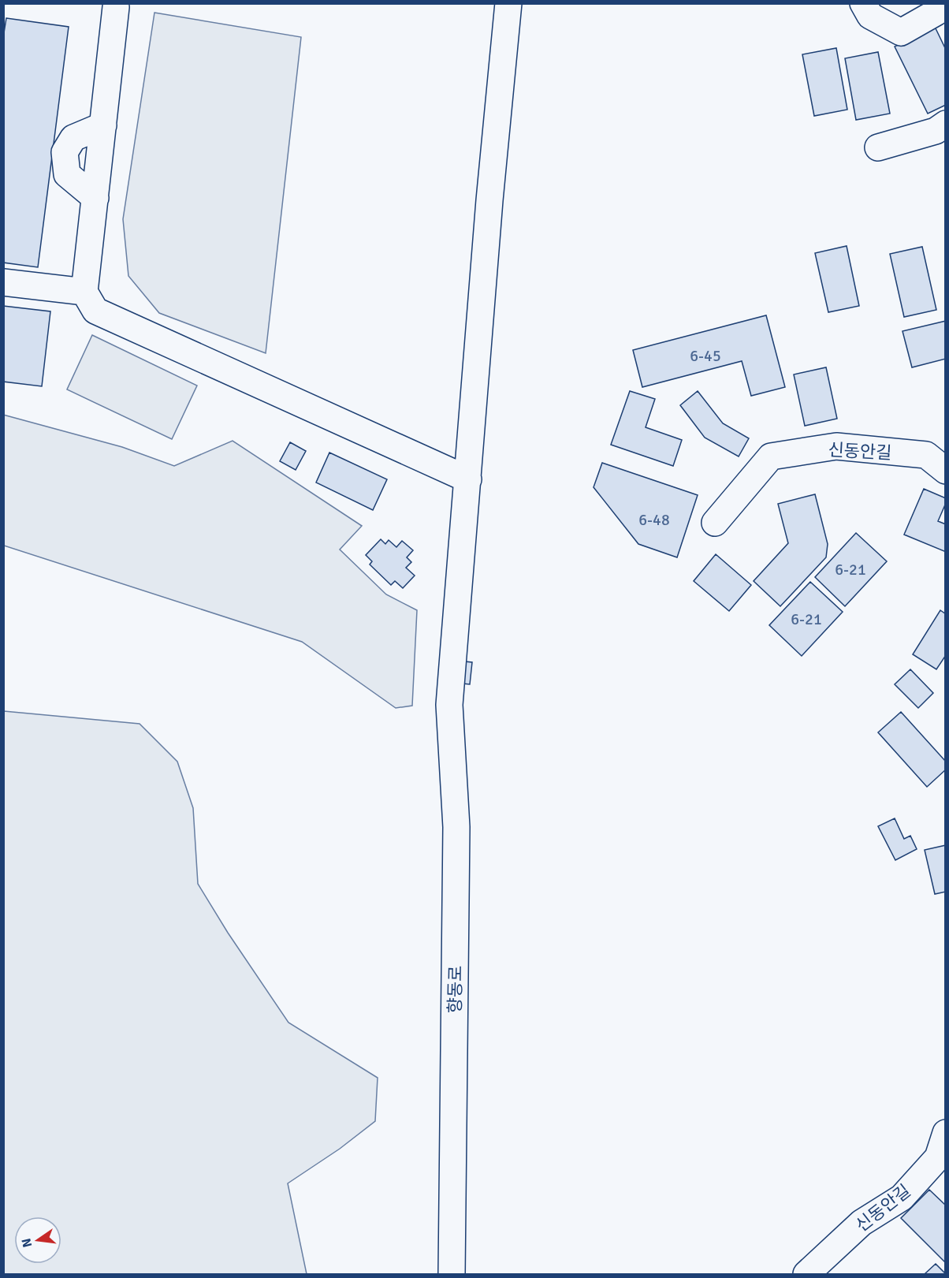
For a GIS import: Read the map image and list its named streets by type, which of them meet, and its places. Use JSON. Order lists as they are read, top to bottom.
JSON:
{
  "streets": {
    "street": ["신동안길", "향동로"]
  },
  "house_numbers": [
    "6-45",
    "6-48",
    "6-21",
    "6-21"
  ],
  "north": "left"
}
